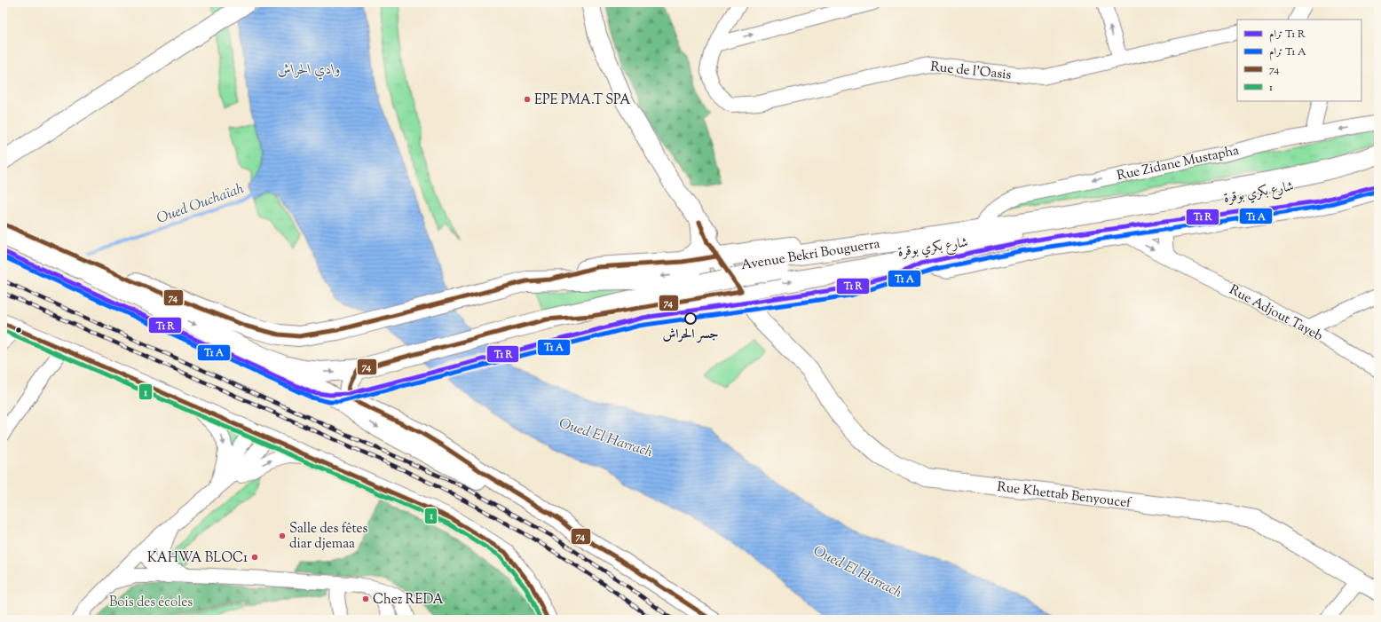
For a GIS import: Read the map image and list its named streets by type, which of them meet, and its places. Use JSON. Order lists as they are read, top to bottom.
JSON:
{
  "streets": {
    "highway": ["شارع بكري بوقرة", "Avenue Bekri Bouguerra"],
    "main road": ["Rue Khettab Benyoucef"],
    "street": ["Rue de l'Oasis", "Rue Zidane Mustapha", "Rue Adjout Tayeb"]
  },
  "crossings": [
    ["Rue Zidane Mustapha", "Avenue Bekri Bouguerra"],
    ["شارع بكري بوقرة", "Avenue Bekri Bouguerra"]
  ],
  "water": ["وادي الحراش", "Oued Ouchaïah", "Oued El Harrach"],
  "parks": ["Bois des écoles"],
  "places": [
    "EPE PMA.T SPA",
    "جسر الحراش",
    "Salle des fêtes diar djemaa",
    "KAHWA BLOC1",
    "Chez REDA"
  ],
  "lines": ["transit line 74", "transit line 1"],
  "legend": [
    "ترام T1 R",
    "ترام T1 A",
    "74",
    "1"
  ]
}
